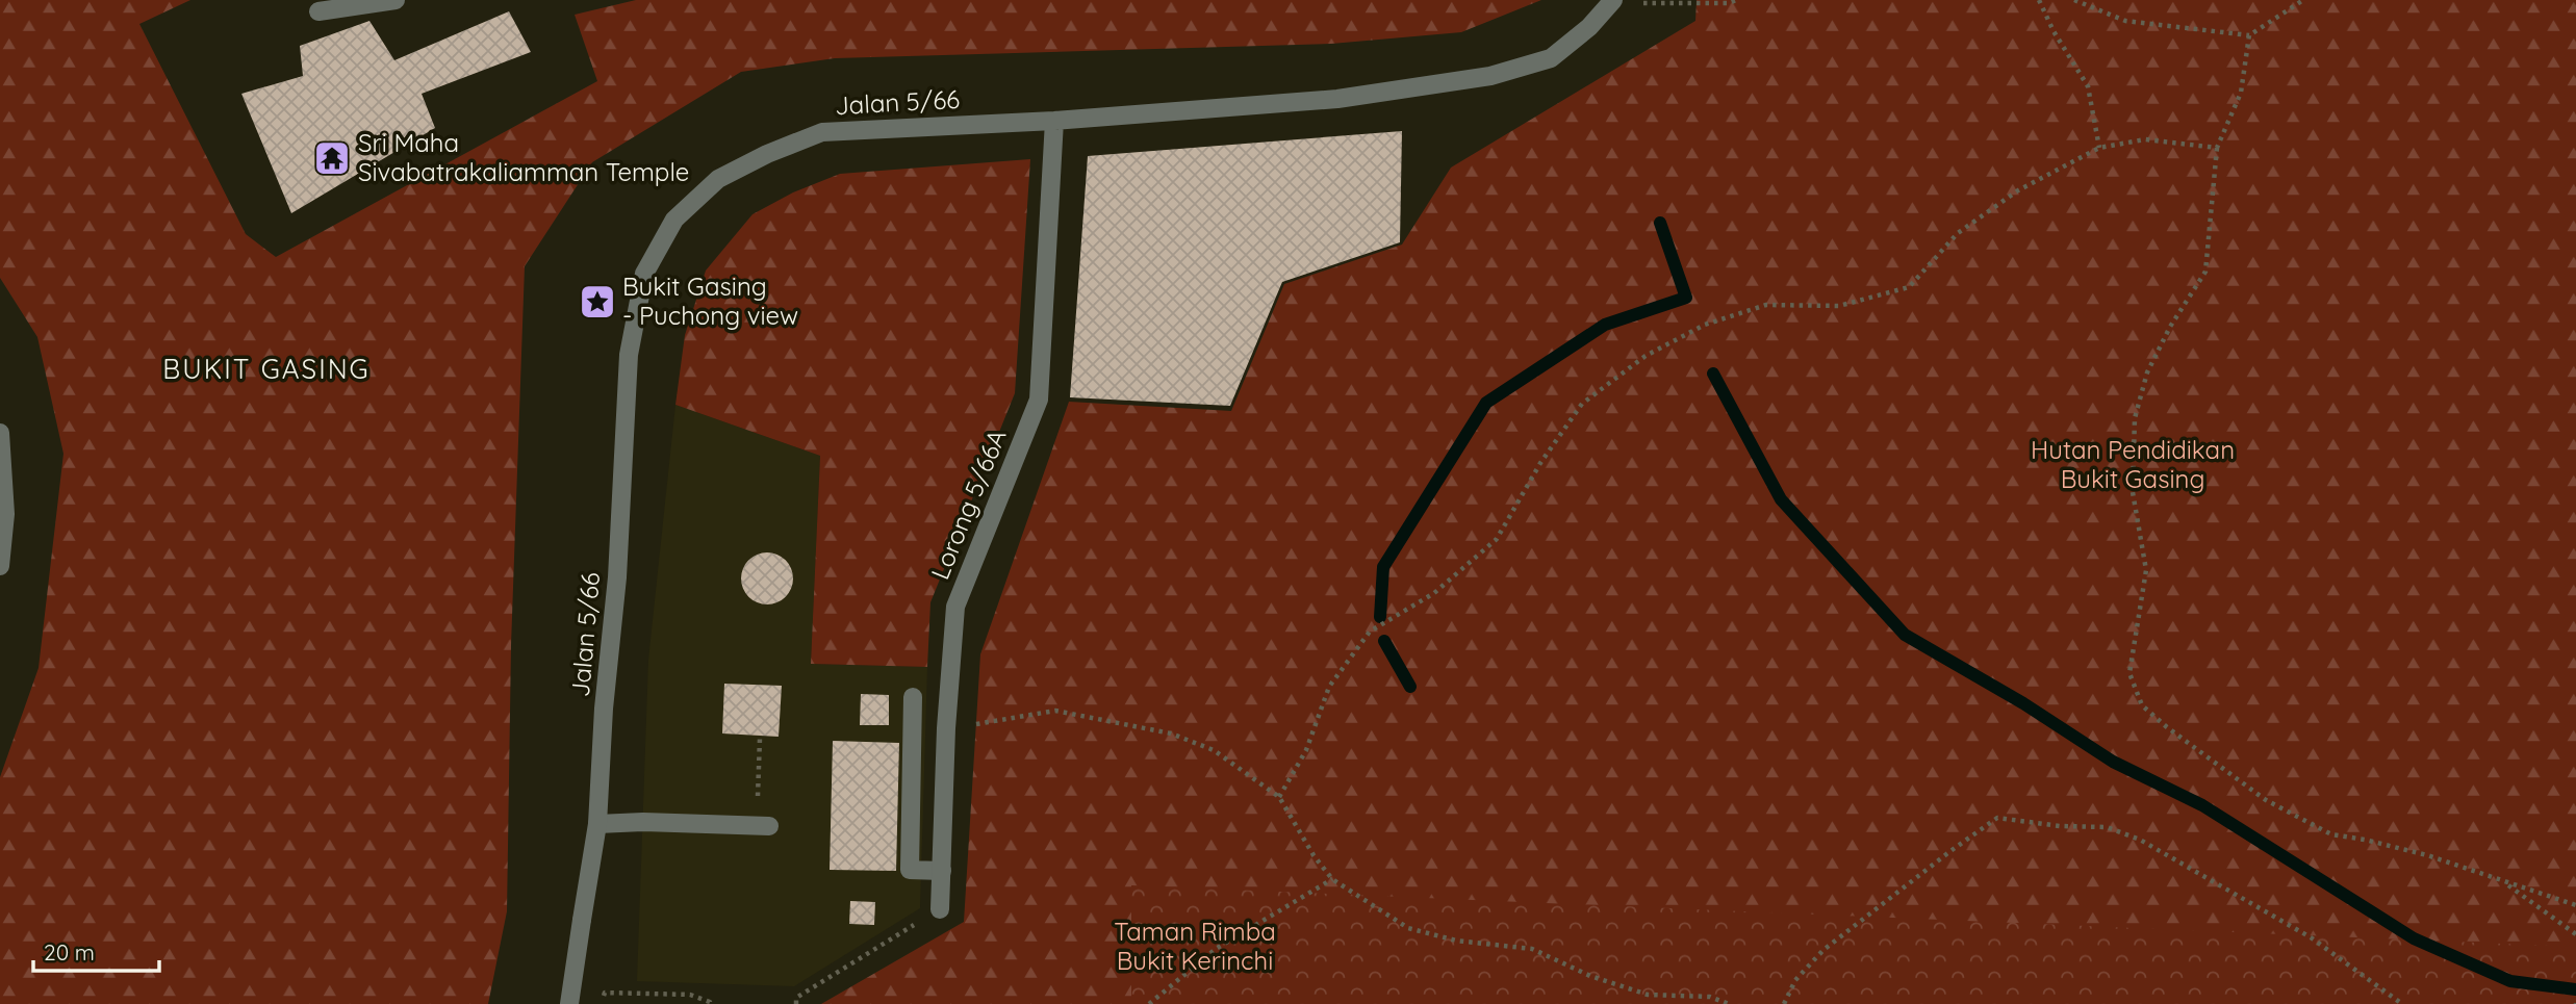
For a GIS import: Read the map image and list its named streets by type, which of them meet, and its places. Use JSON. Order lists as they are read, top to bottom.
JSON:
{
  "streets": {
    "street": ["Jalan 5/66", "Lorong 5/66A"]
  },
  "crossings": [
    ["Jalan 5/66", "Lorong 5/66A"]
  ],
  "districts": ["BUKIT GASING"],
  "parks": ["Hutan Pendidikan Bukit Gasing", "Taman Rimba Bukit Kerinchi"],
  "places": {
    "temple": ["Sri Maha Sivabatrakaliamman Temple"],
    "place": ["Bukit Gasing - Puchong view"]
  },
  "scale_bar": "20 m"
}
